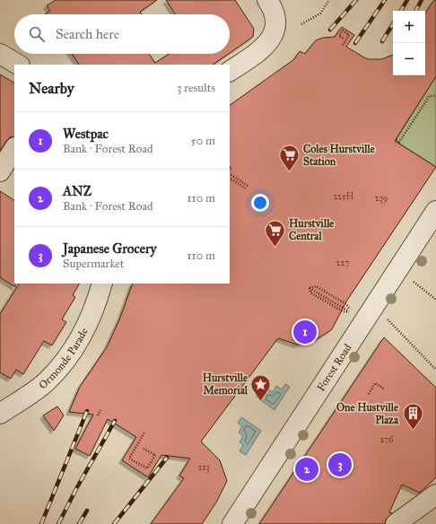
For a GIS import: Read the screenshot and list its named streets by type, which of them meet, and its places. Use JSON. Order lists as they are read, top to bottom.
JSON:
{
  "streets": {
    "street": ["Ormonde Parade", "Forest Road"]
  },
  "places": {
    "supermarket": ["Coles Hurstville Station", "Hurstville Central"],
    "place": ["Hurstville Memorial"],
    "building": ["One Hustville Plaza"]
  },
  "house_numbers": [
    "225H",
    "239",
    "227",
    "276",
    "213"
  ],
  "page": {
    "map_buttons": ["+", "−"],
    "search": "Search here",
    "heading": ["Nearby", "3 results"],
    "list": [
      {
        "mark": "1",
        "name": "Westpac",
        "note": "Bank · Forest Road",
        "value": "50 m"
      },
      {
        "mark": "2",
        "name": "ANZ",
        "note": "Bank · Forest Road",
        "value": "110 m"
      },
      {
        "mark": "3",
        "name": "Japanese Grocery",
        "note": "Supermarket",
        "value": "110 m"
      }
    ],
    "pins": ["1", "3", "2"]
  }
}
